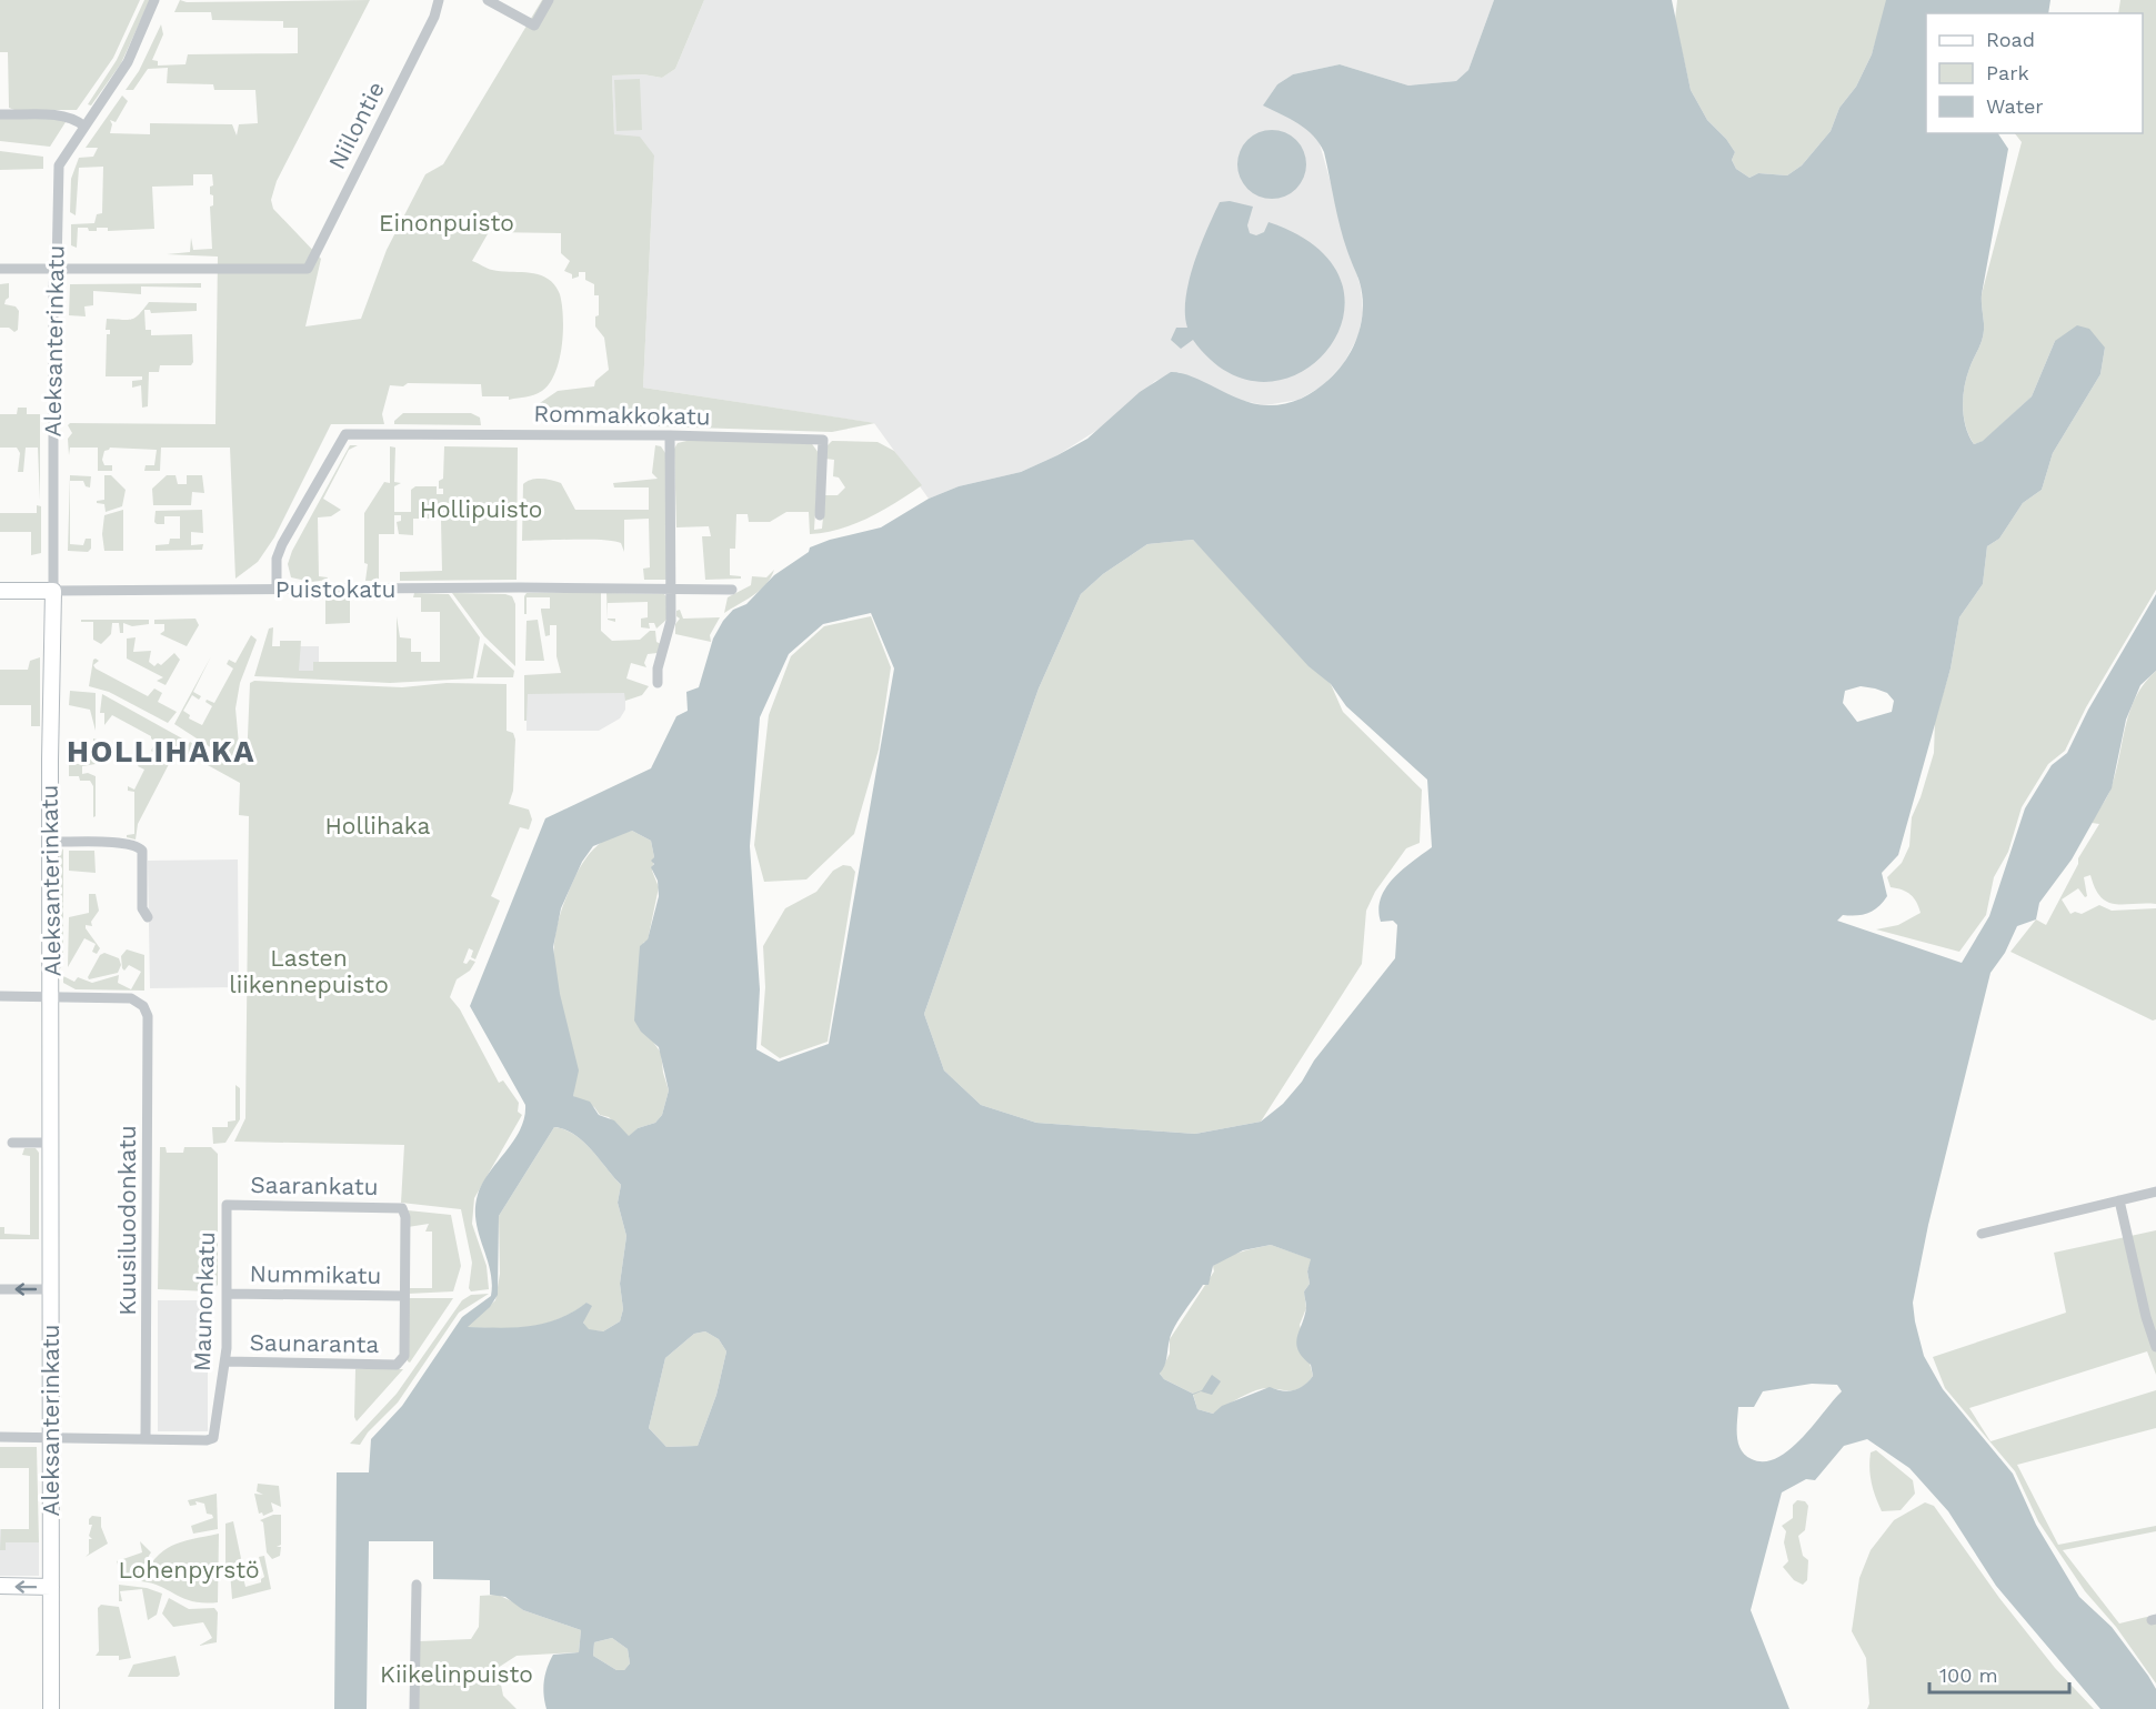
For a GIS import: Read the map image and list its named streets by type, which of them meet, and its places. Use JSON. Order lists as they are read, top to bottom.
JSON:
{
  "streets": {
    "main road": ["Aleksanterinkatu", "Puistokatu"],
    "street": [
      "Niilontie",
      "Rommakkokatu",
      "Saarankatu",
      "Kuusiluodonkatu",
      "Nummikatu",
      "Maunonkatu",
      "Saunaranta"
    ]
  },
  "crossings": [
    ["Niilontie", "Aleksanterinkatu"],
    ["Aleksanterinkatu", "Puistokatu"],
    ["Aleksanterinkatu", "Kuusiluodonkatu"],
    ["Rommakkokatu", "Puistokatu"],
    ["Saarankatu", "Nummikatu"],
    ["Saarankatu", "Maunonkatu"],
    ["Saarankatu", "Saunaranta"],
    ["Kuusiluodonkatu", "Maunonkatu"],
    ["Nummikatu", "Maunonkatu"],
    ["Nummikatu", "Saunaranta"],
    ["Maunonkatu", "Saunaranta"]
  ],
  "districts": ["HOLLIHAKA"],
  "parks": [
    "Einonpuisto",
    "Hollipuisto",
    "Hollihaka",
    "Lasten liikennepuisto",
    "Lohenpyrstö",
    "Kiikelinpuisto"
  ],
  "legend": ["Road", "Park", "Water"],
  "scale_bar": "100 m"
}
